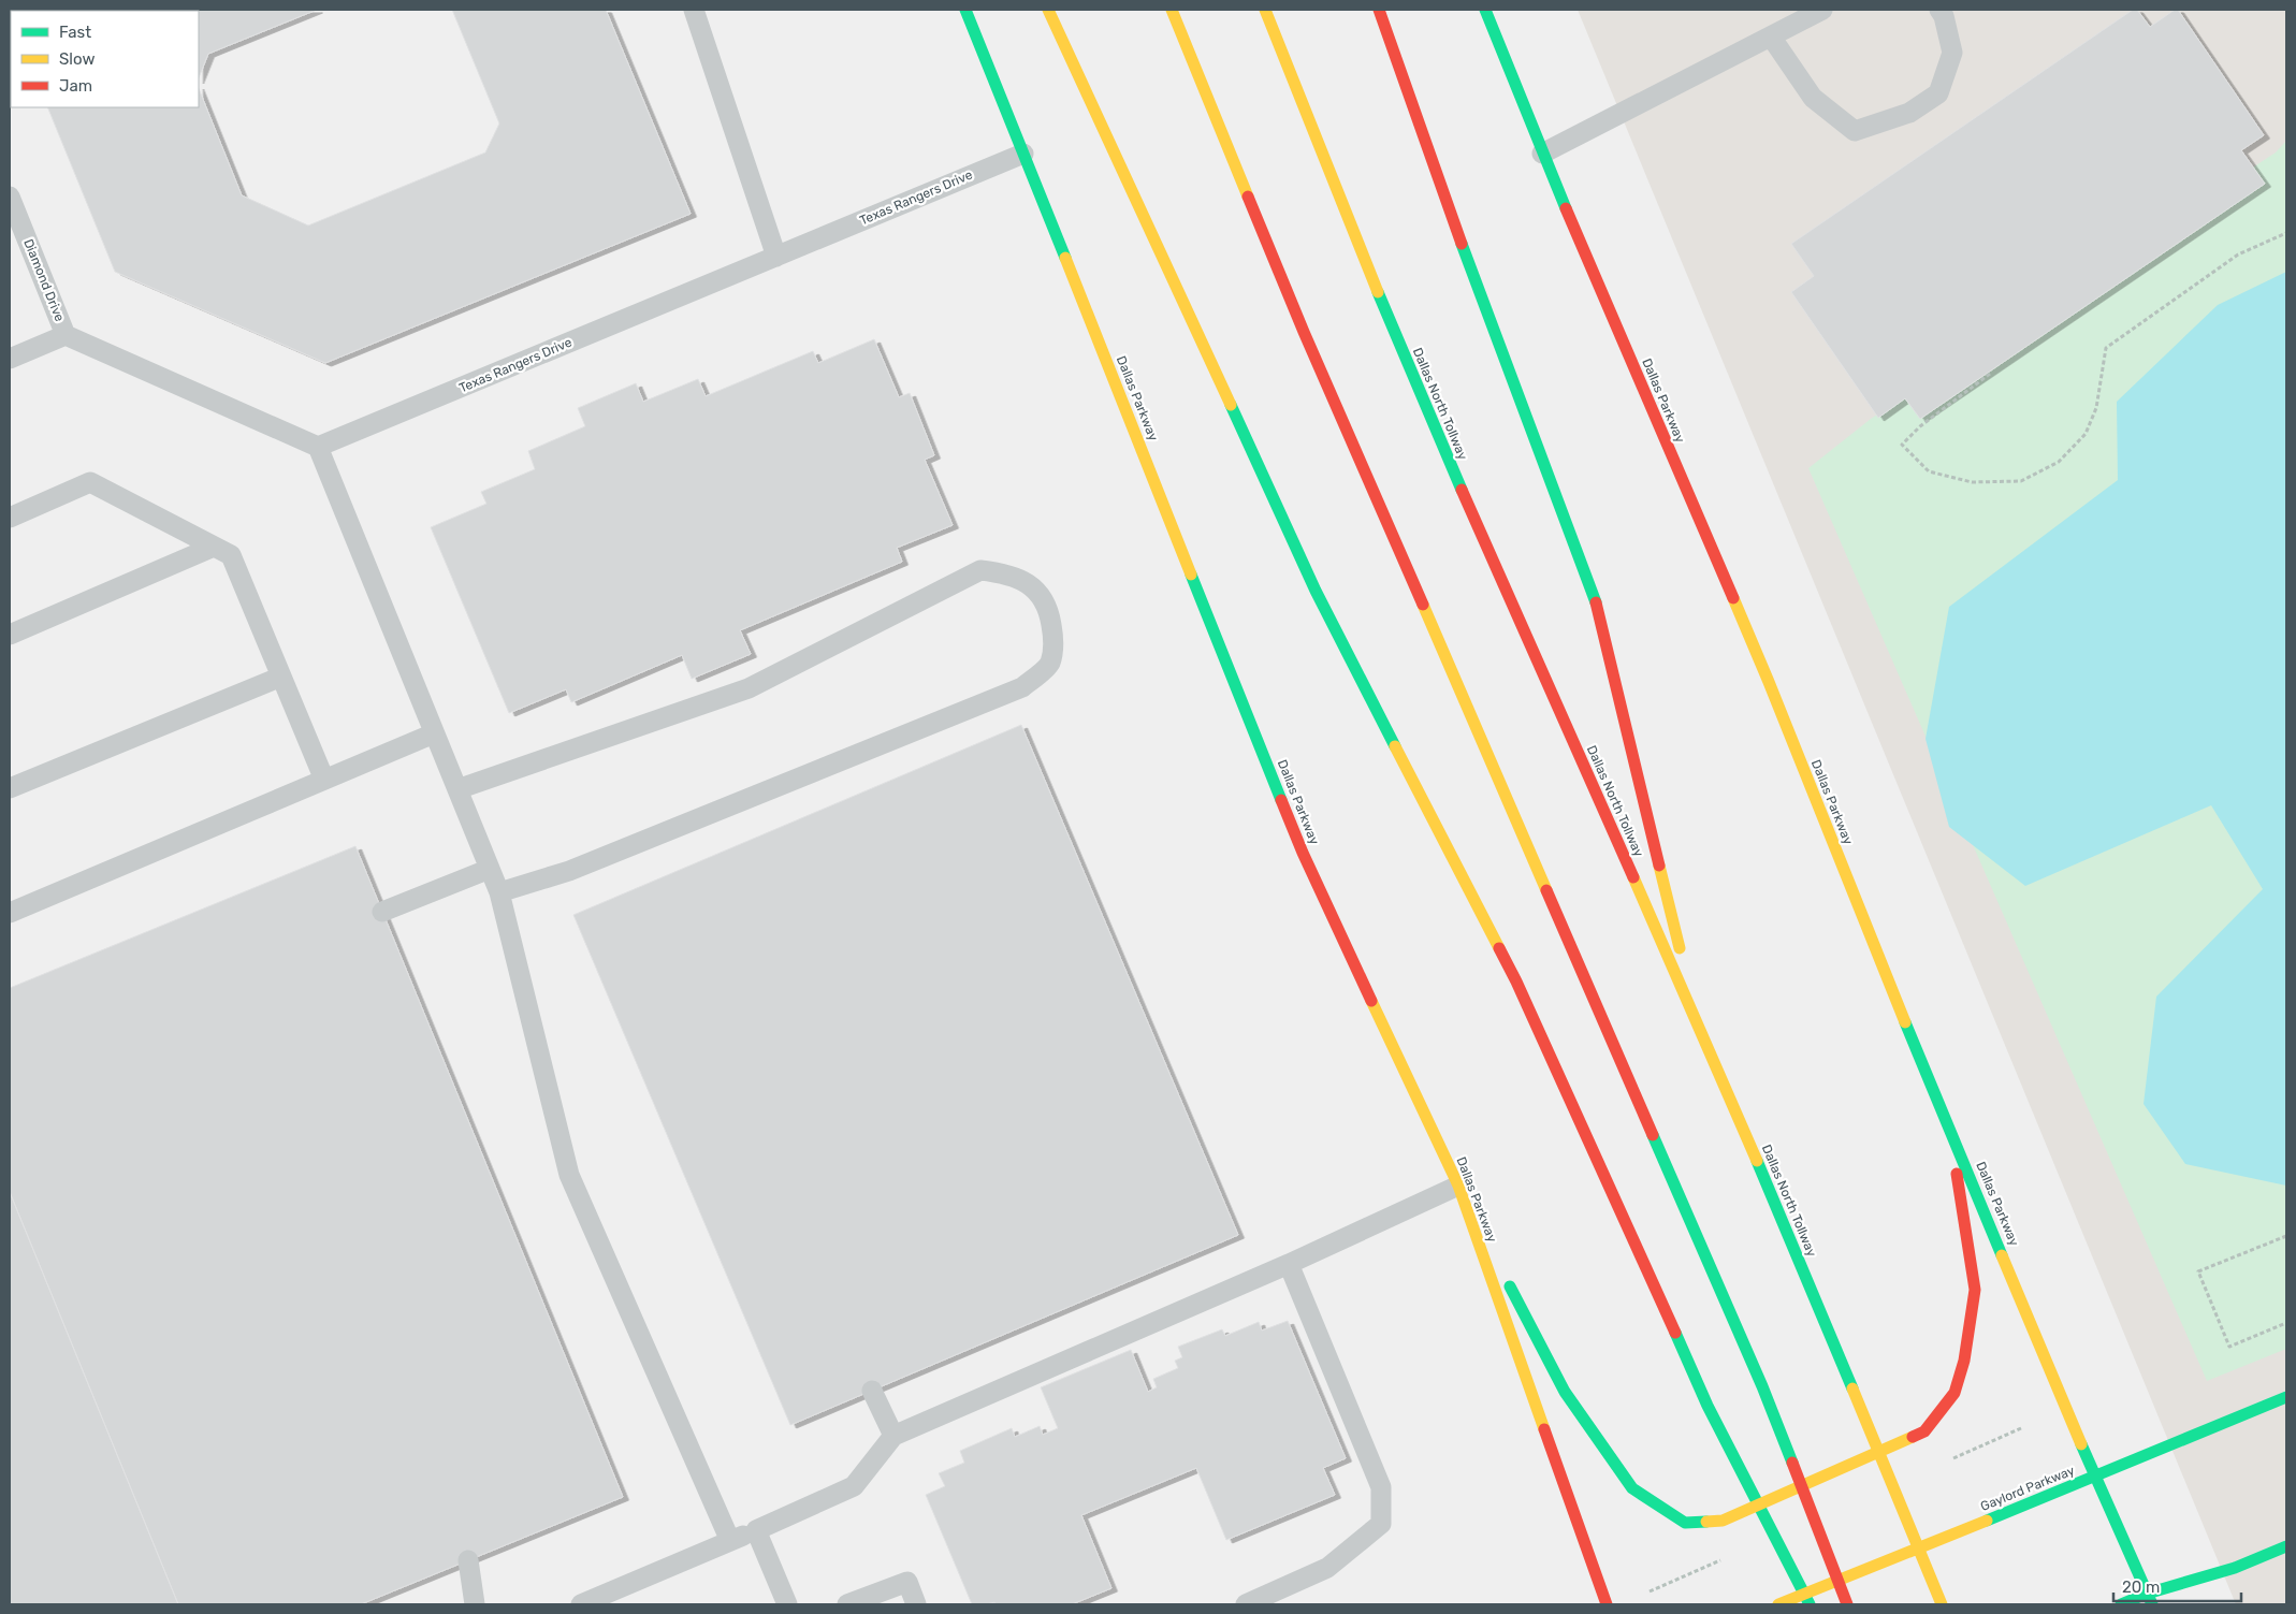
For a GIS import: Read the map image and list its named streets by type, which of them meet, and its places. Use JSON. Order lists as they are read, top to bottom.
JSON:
{
  "streets": {
    "main road": ["Dallas Parkway", "Dallas North Tollway", "Gaylord Parkway"],
    "lane": ["Texas Rangers Drive", "Diamond Drive"]
  },
  "crossings": [
    ["Texas Rangers Drive", "Dallas Parkway"],
    ["Dallas Parkway", "Gaylord Parkway"]
  ],
  "legend": ["Fast", "Slow", "Jam"],
  "scale_bar": "20 m"
}
